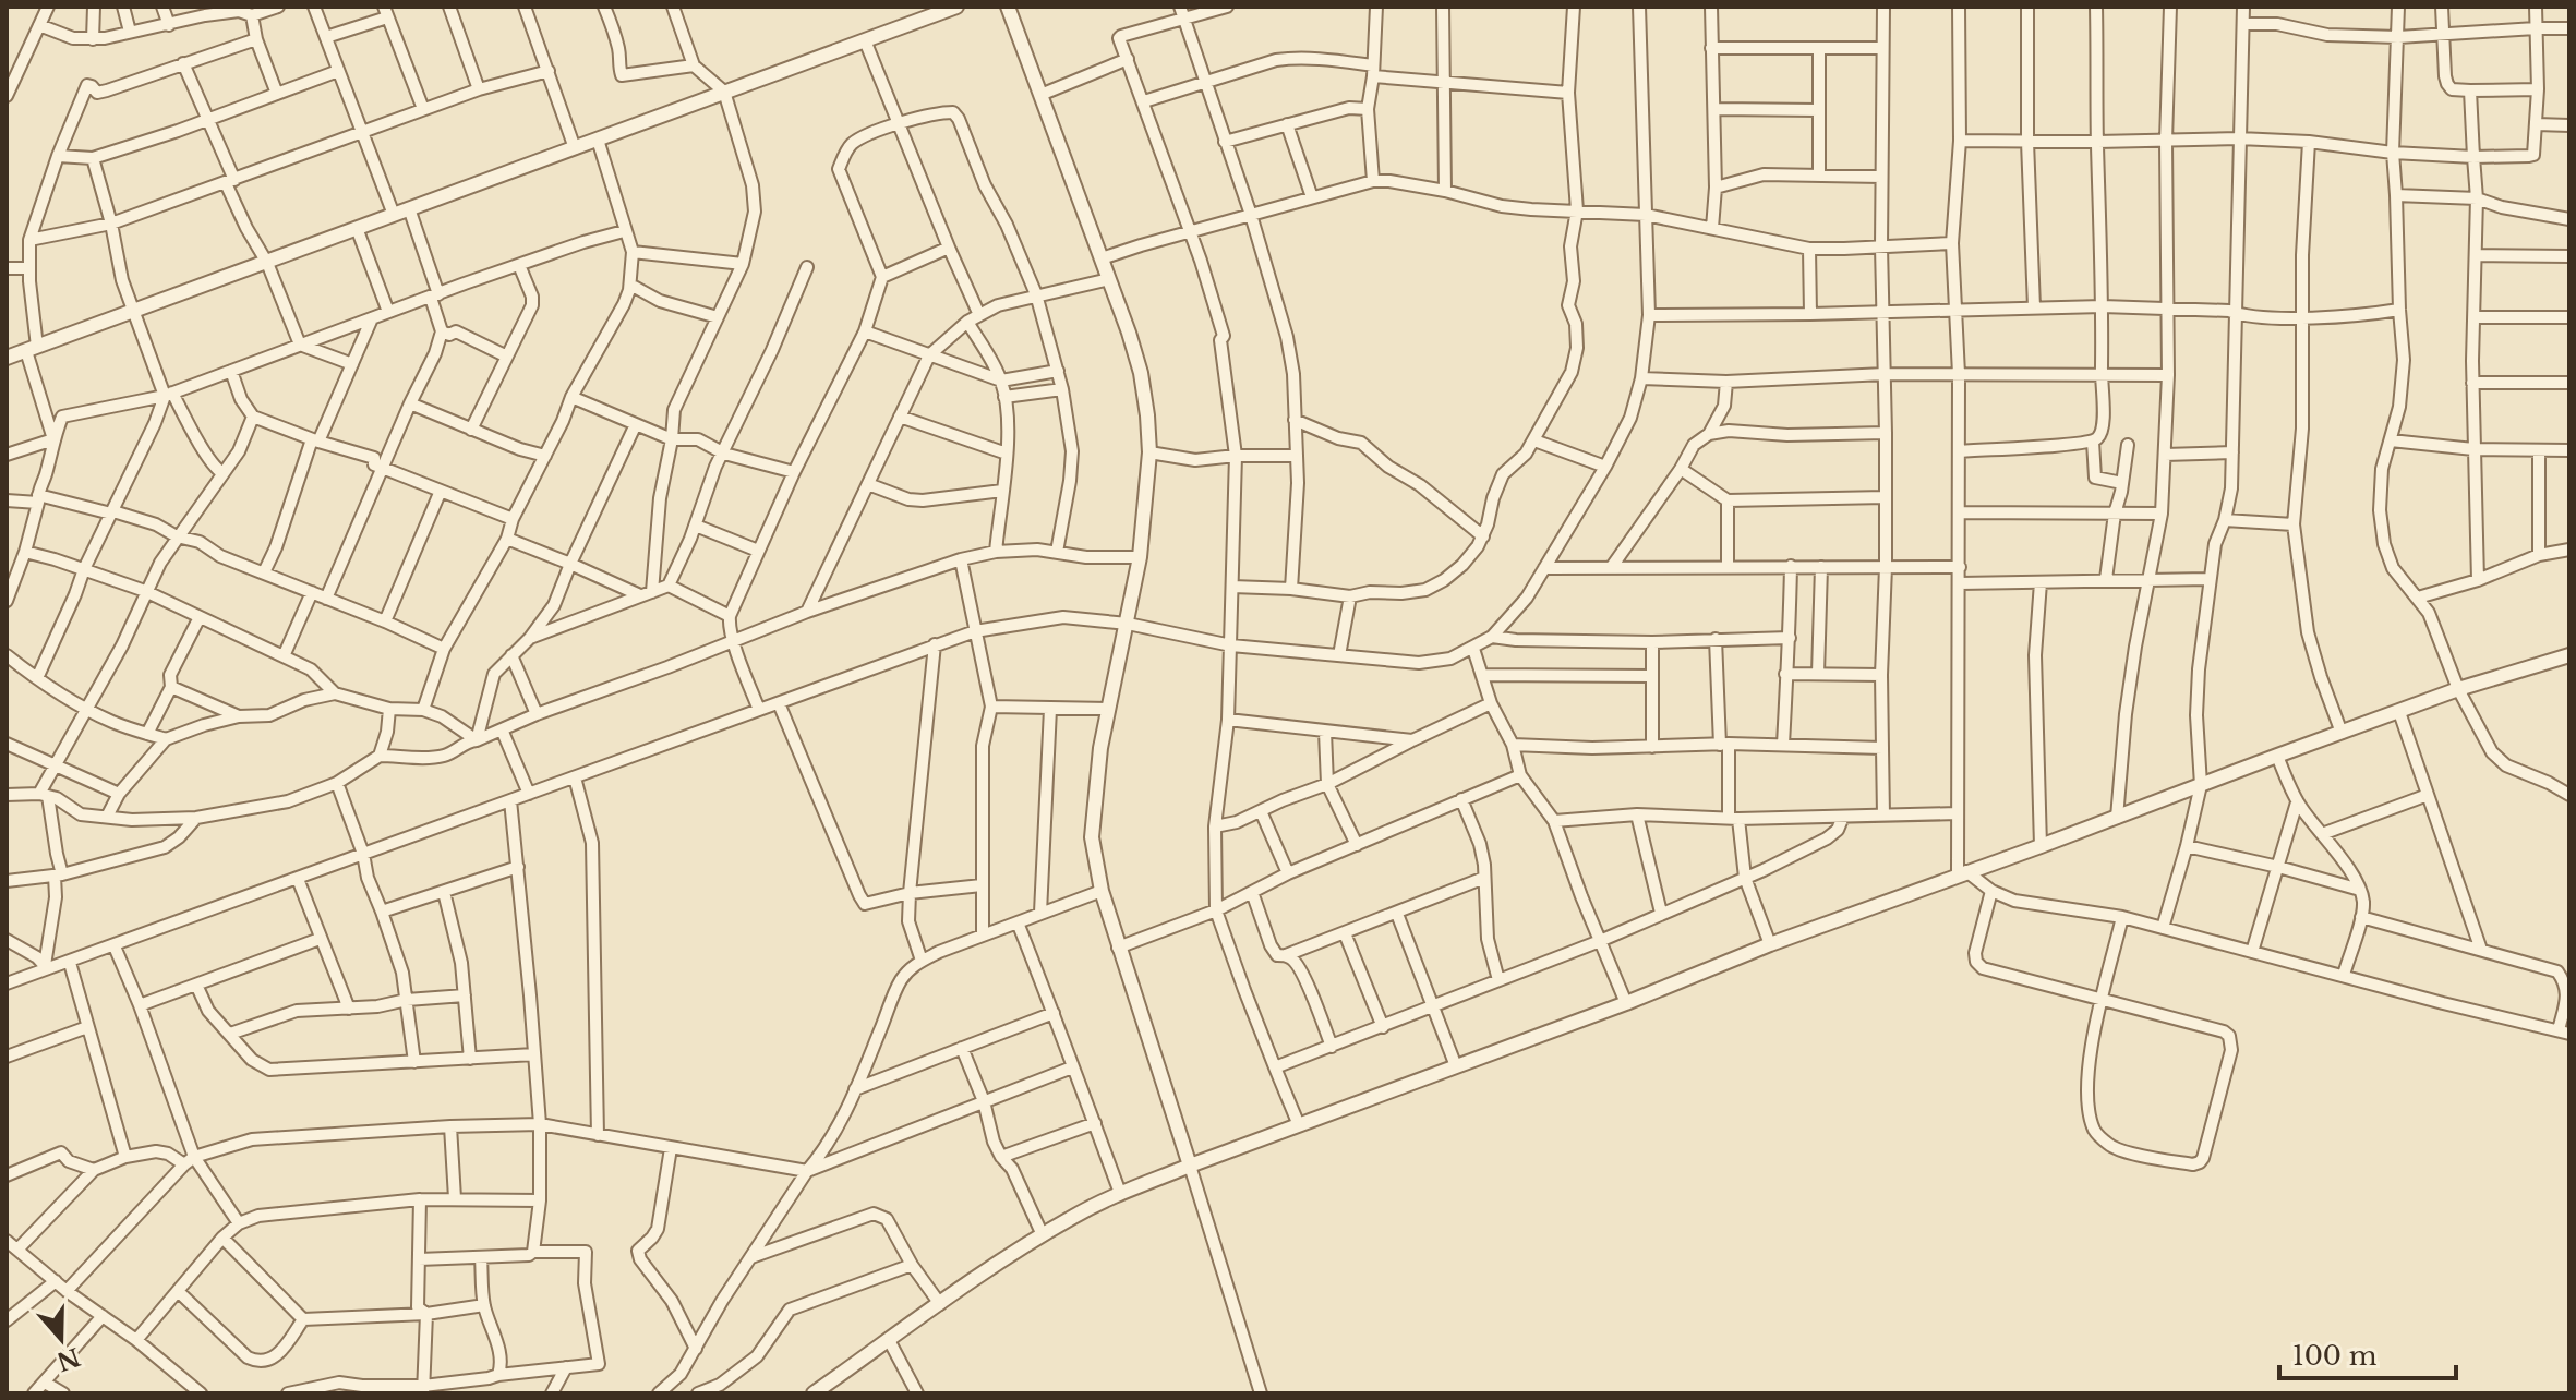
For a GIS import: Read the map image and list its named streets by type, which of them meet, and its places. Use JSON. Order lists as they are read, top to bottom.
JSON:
{
  "scale_bar": "100 m",
  "north": "bottom"
}
